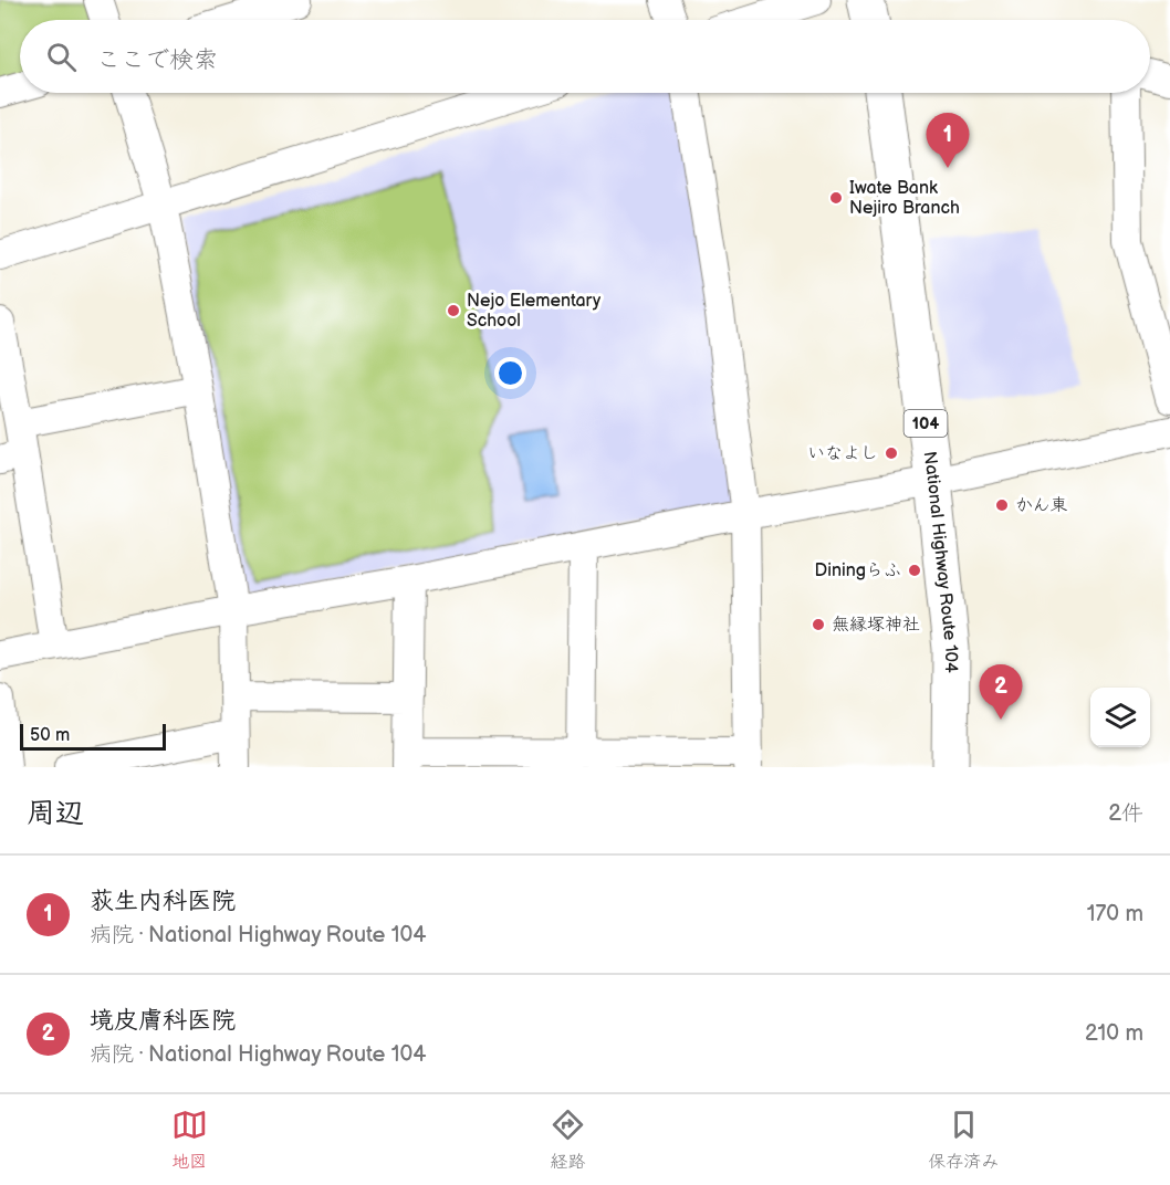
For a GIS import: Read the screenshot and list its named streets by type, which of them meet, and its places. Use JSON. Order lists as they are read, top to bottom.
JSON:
{
  "streets": {
    "highway": ["104", "National Highway Route 104"]
  },
  "places": [
    "Iwate Bank Nejiro Branch",
    "Nejo Elementary School",
    "いなよし",
    "かん東",
    "Diningらふ",
    "無縁塚神社"
  ],
  "scale_bar": "50 m",
  "page": {
    "search": "ここで検索",
    "pins": ["1", "2"],
    "scale": "50 m",
    "heading": ["周辺", "2件"],
    "list": [
      {
        "mark": "1",
        "name": "荻生内科医院",
        "note": "病院 · National Highway Route 104",
        "value": "170 m"
      },
      {
        "mark": "2",
        "name": "境皮膚科医院",
        "note": "病院 · National Highway Route 104",
        "value": "210 m"
      }
    ],
    "nav": ["地図", "経路", "保存済み"]
  }
}
